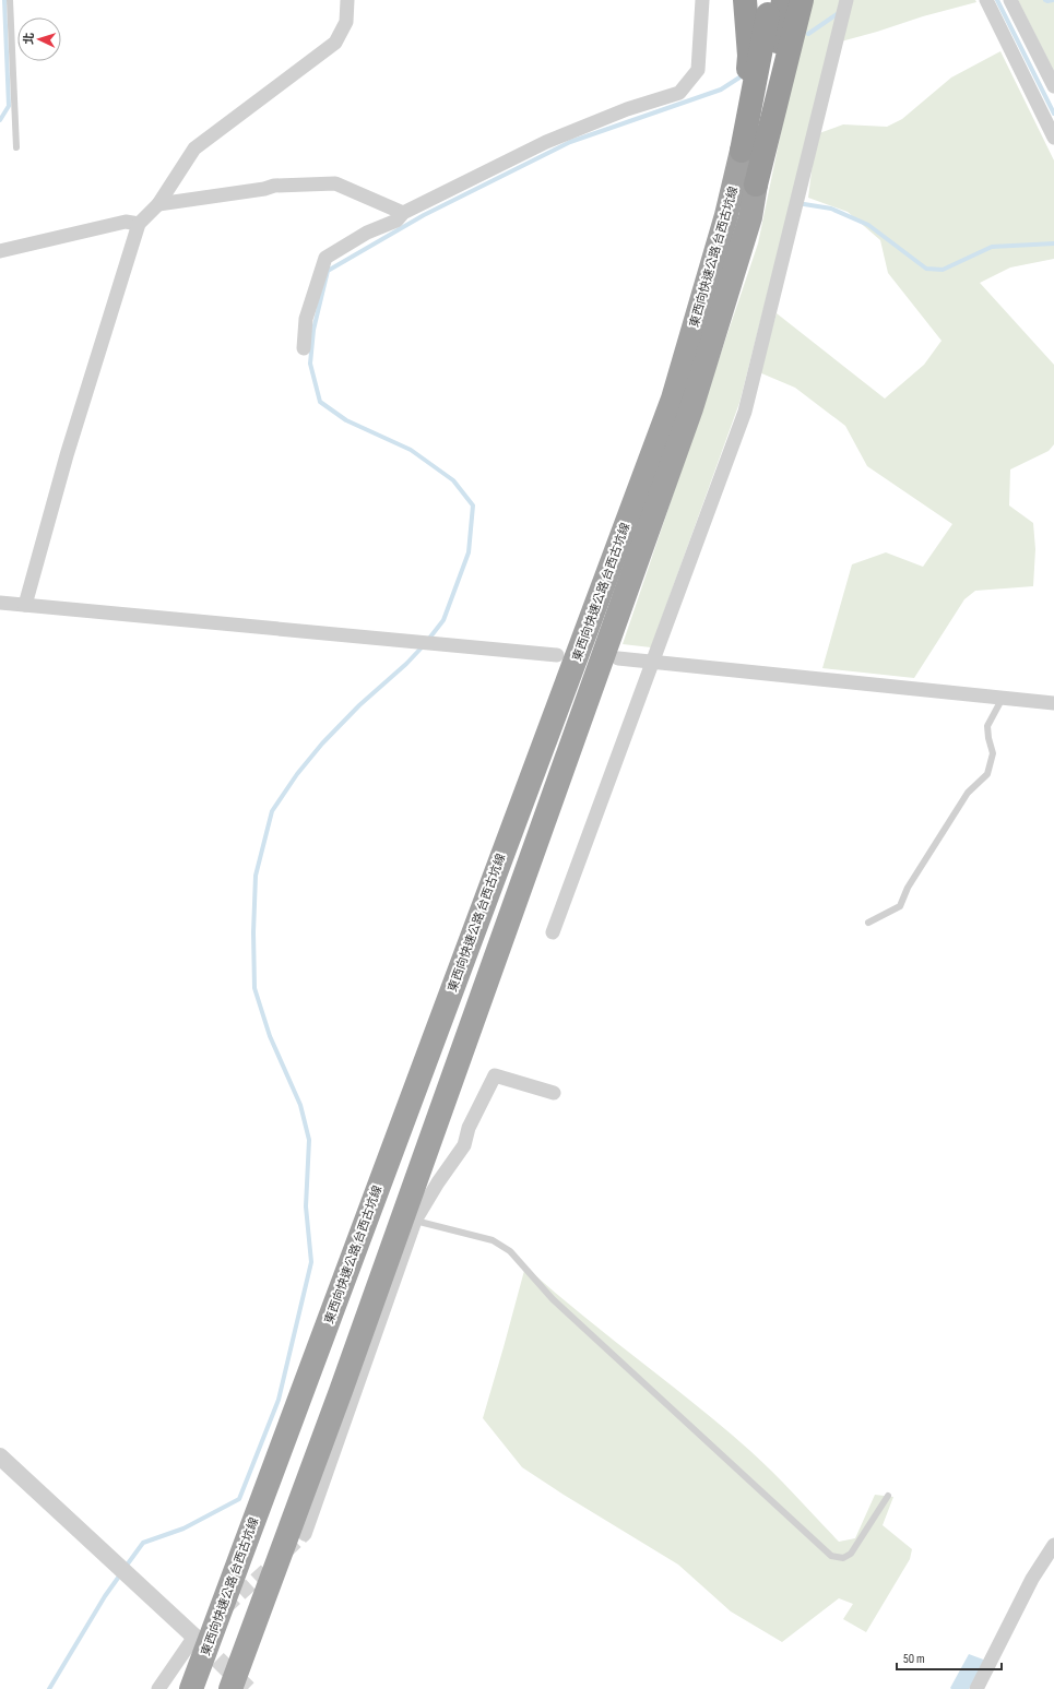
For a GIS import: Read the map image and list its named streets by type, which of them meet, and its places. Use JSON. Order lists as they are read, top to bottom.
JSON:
{
  "streets": {
    "highway": ["東西向快速公路 台西古坑線"]
  },
  "scale_bar": "50 m",
  "north": "left"
}
